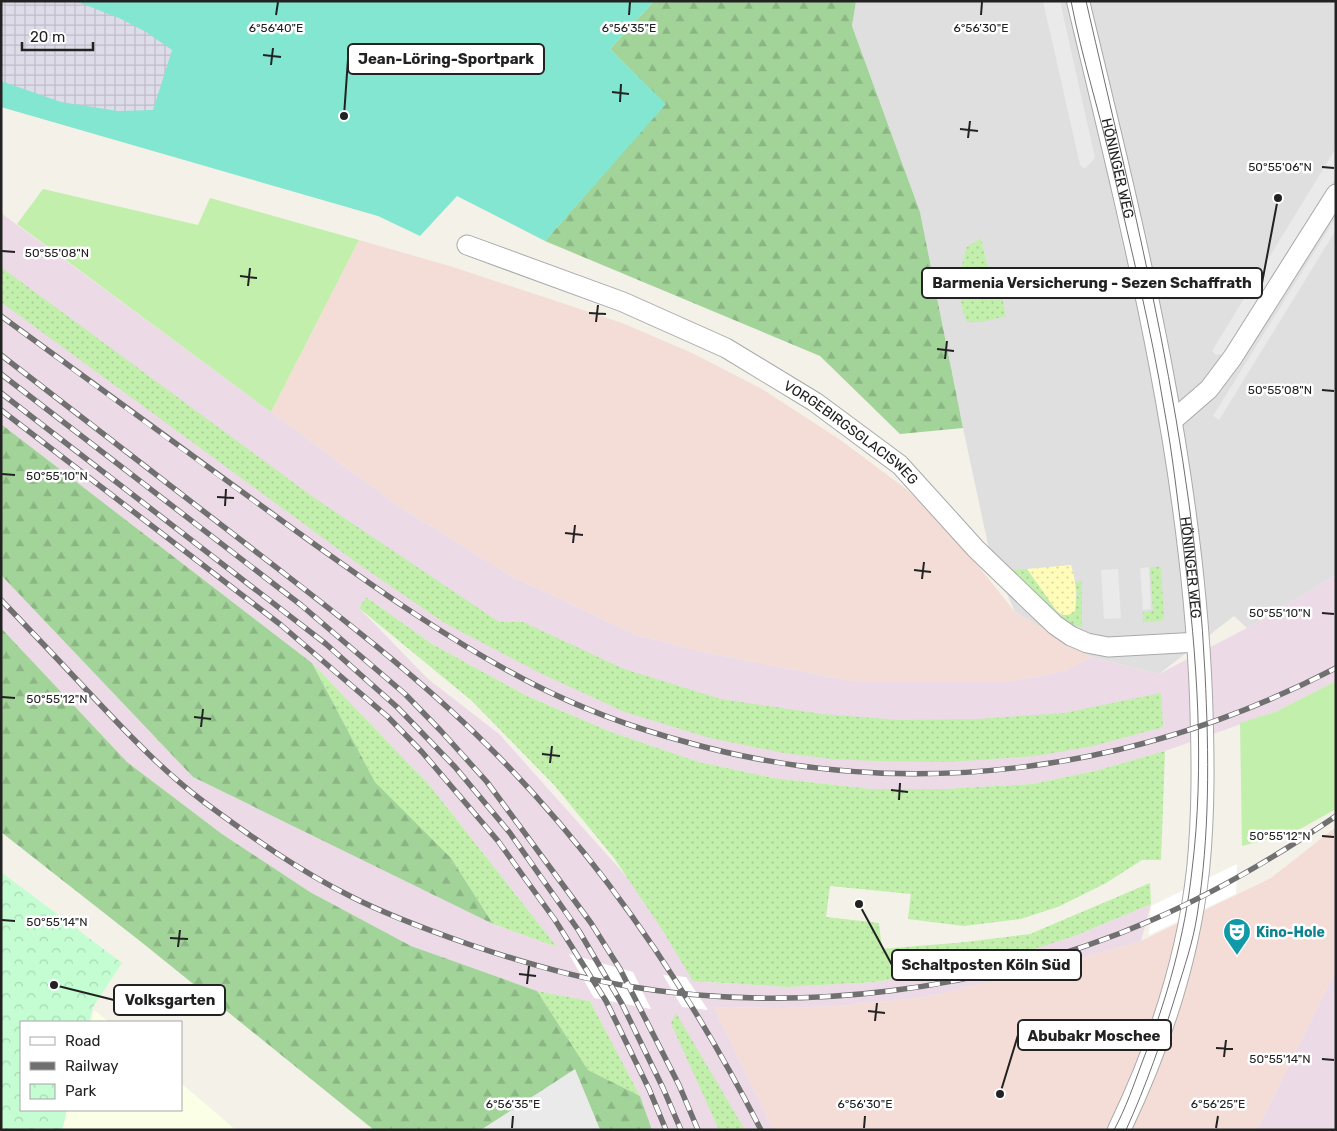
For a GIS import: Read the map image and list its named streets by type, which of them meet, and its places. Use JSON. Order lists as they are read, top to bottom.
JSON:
{
  "streets": {
    "street": ["HÖNINGER WEG", "VORGEBIRGSGLACISWEG"]
  },
  "crossings": [
    ["HÖNINGER WEG", "VORGEBIRGSGLACISWEG"]
  ],
  "places": {
    "other": [
      "Jean-Löring-Sportpark",
      "Barmenia Versicherung - Sezen Schaffrath",
      "Schaltposten Köln Süd",
      "Volksgarten",
      "Abubakr Moschee"
    ],
    "theatre": ["Kino-Hole"]
  },
  "legend": ["Road", "Railway", "Park"],
  "scale_bar": "20 m",
  "coordinates": [
    "6°56'40\"E",
    "6°56'35\"E",
    "6°56'30\"E",
    "50°55'06\"N",
    "50°55'08\"N",
    "50°55'10\"N",
    "50°55'12\"N",
    "50°55'14\"N",
    "6°56'25\"E"
  ]
}
